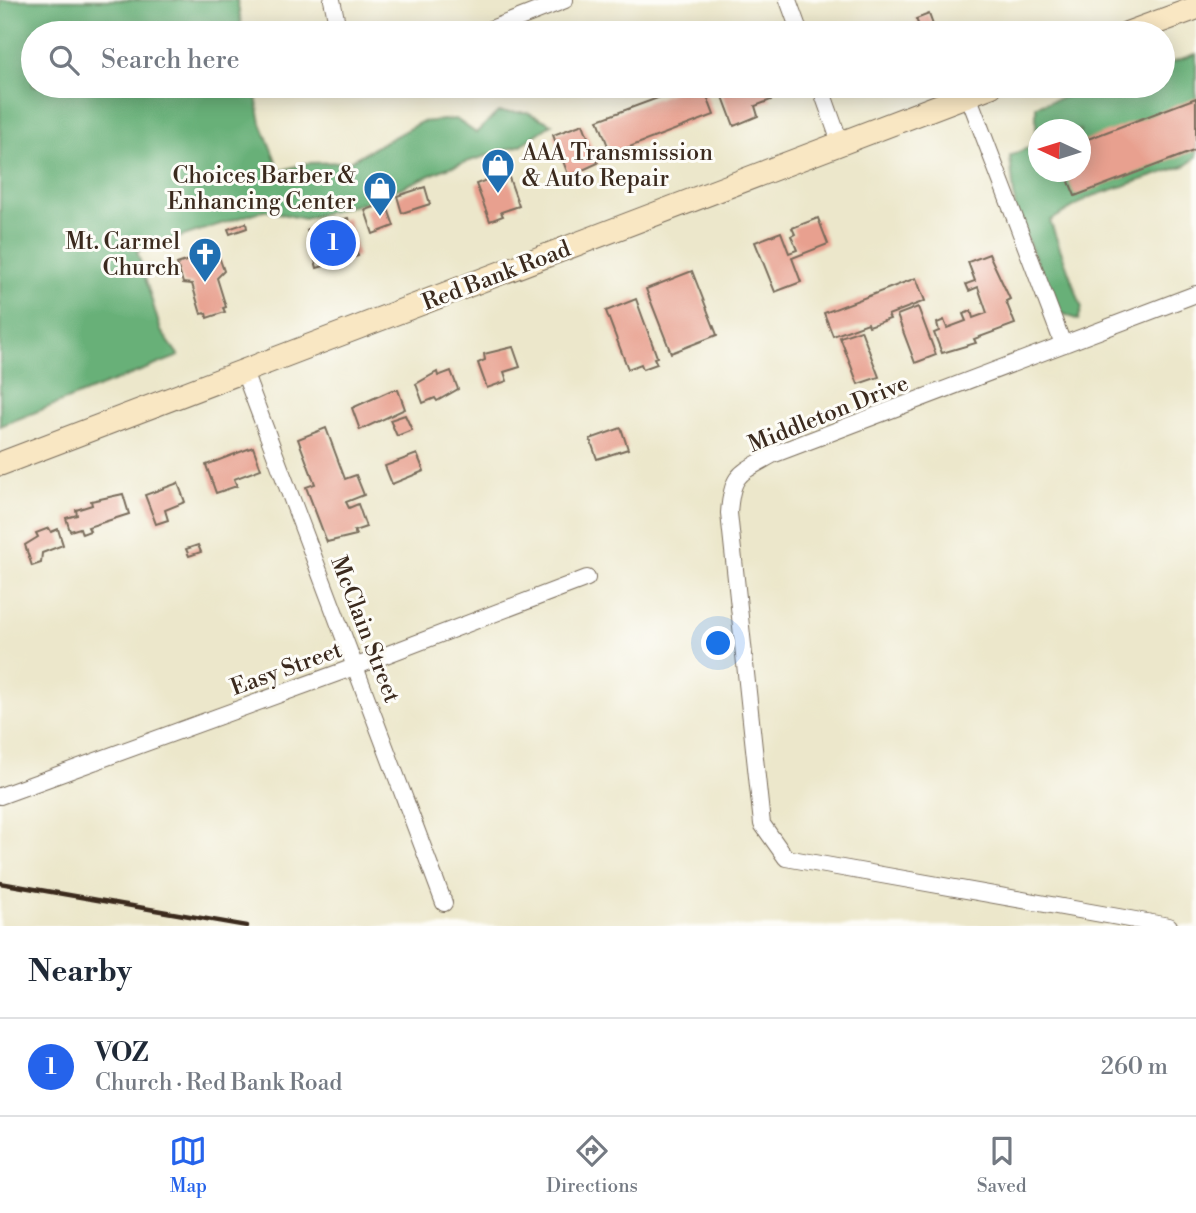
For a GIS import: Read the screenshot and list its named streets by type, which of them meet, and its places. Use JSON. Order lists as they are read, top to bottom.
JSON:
{
  "streets": {
    "main road": ["Red Bank Road"],
    "street": ["Middleton Drive", "McClain Street", "Easy Street"]
  },
  "crossings": [
    ["Red Bank Road", "McClain Street"],
    ["McClain Street", "Easy Street"]
  ],
  "places": {
    "shop": ["AAA Transmission & Auto Repair", "Choices Barber & Enhancing Center"],
    "church": ["Mt. Carmel Church"]
  },
  "north": "left",
  "page": {
    "search": "Search here",
    "pins": "1",
    "heading": "Nearby",
    "list": [
      {
        "mark": "1",
        "name": "VOZ",
        "note": "Church · Red Bank Road",
        "value": "260 m"
      }
    ],
    "nav": ["Map", "Directions", "Saved"]
  }
}
